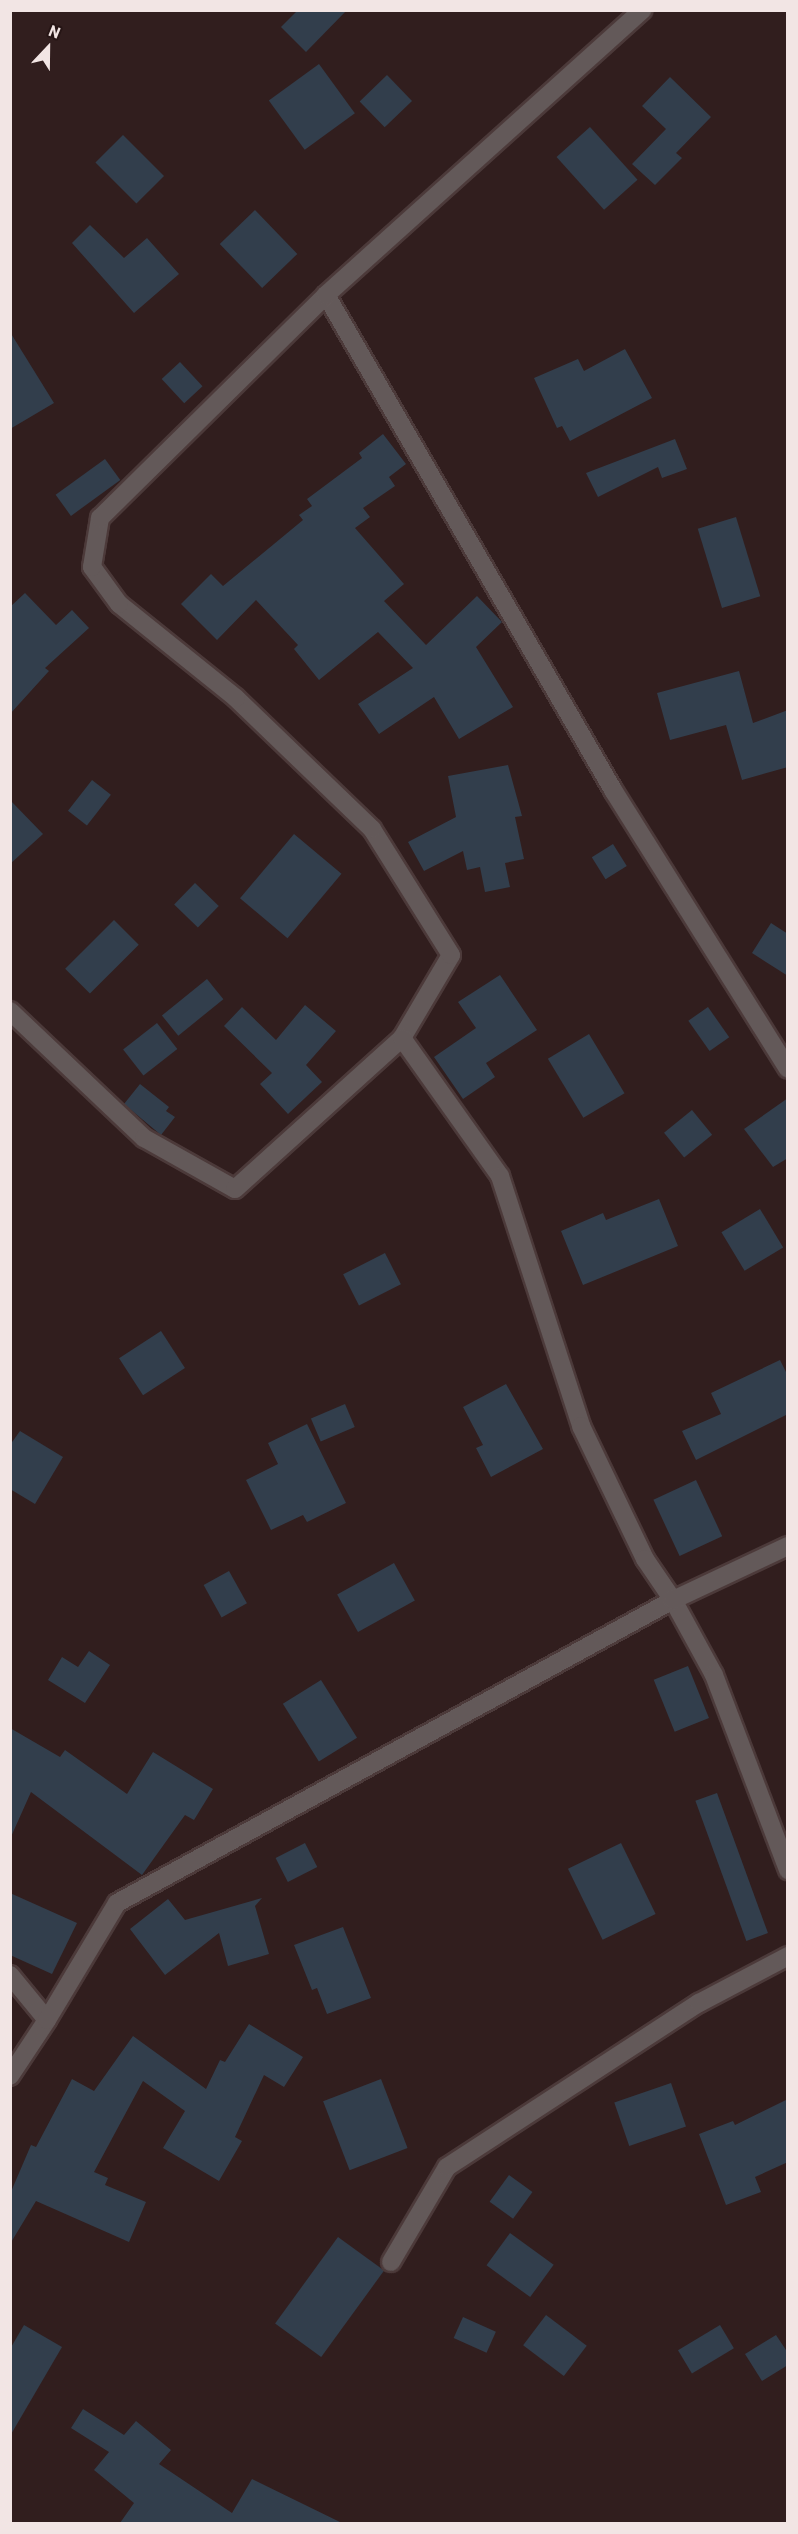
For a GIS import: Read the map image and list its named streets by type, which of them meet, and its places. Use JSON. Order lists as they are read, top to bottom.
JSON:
{
  "north": "top"
}
